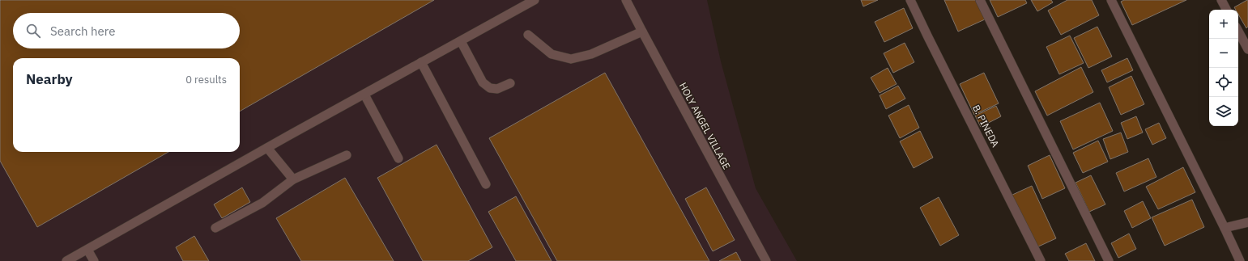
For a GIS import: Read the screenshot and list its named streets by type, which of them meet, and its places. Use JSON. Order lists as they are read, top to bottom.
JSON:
{
  "streets": {
    "street": ["HOLY ANGEL VILLAGE", "B. PINEDA"]
  },
  "page": {
    "map_buttons": ["+", "−"],
    "search": "Search here",
    "heading": ["Nearby", "0 results"]
  }
}
